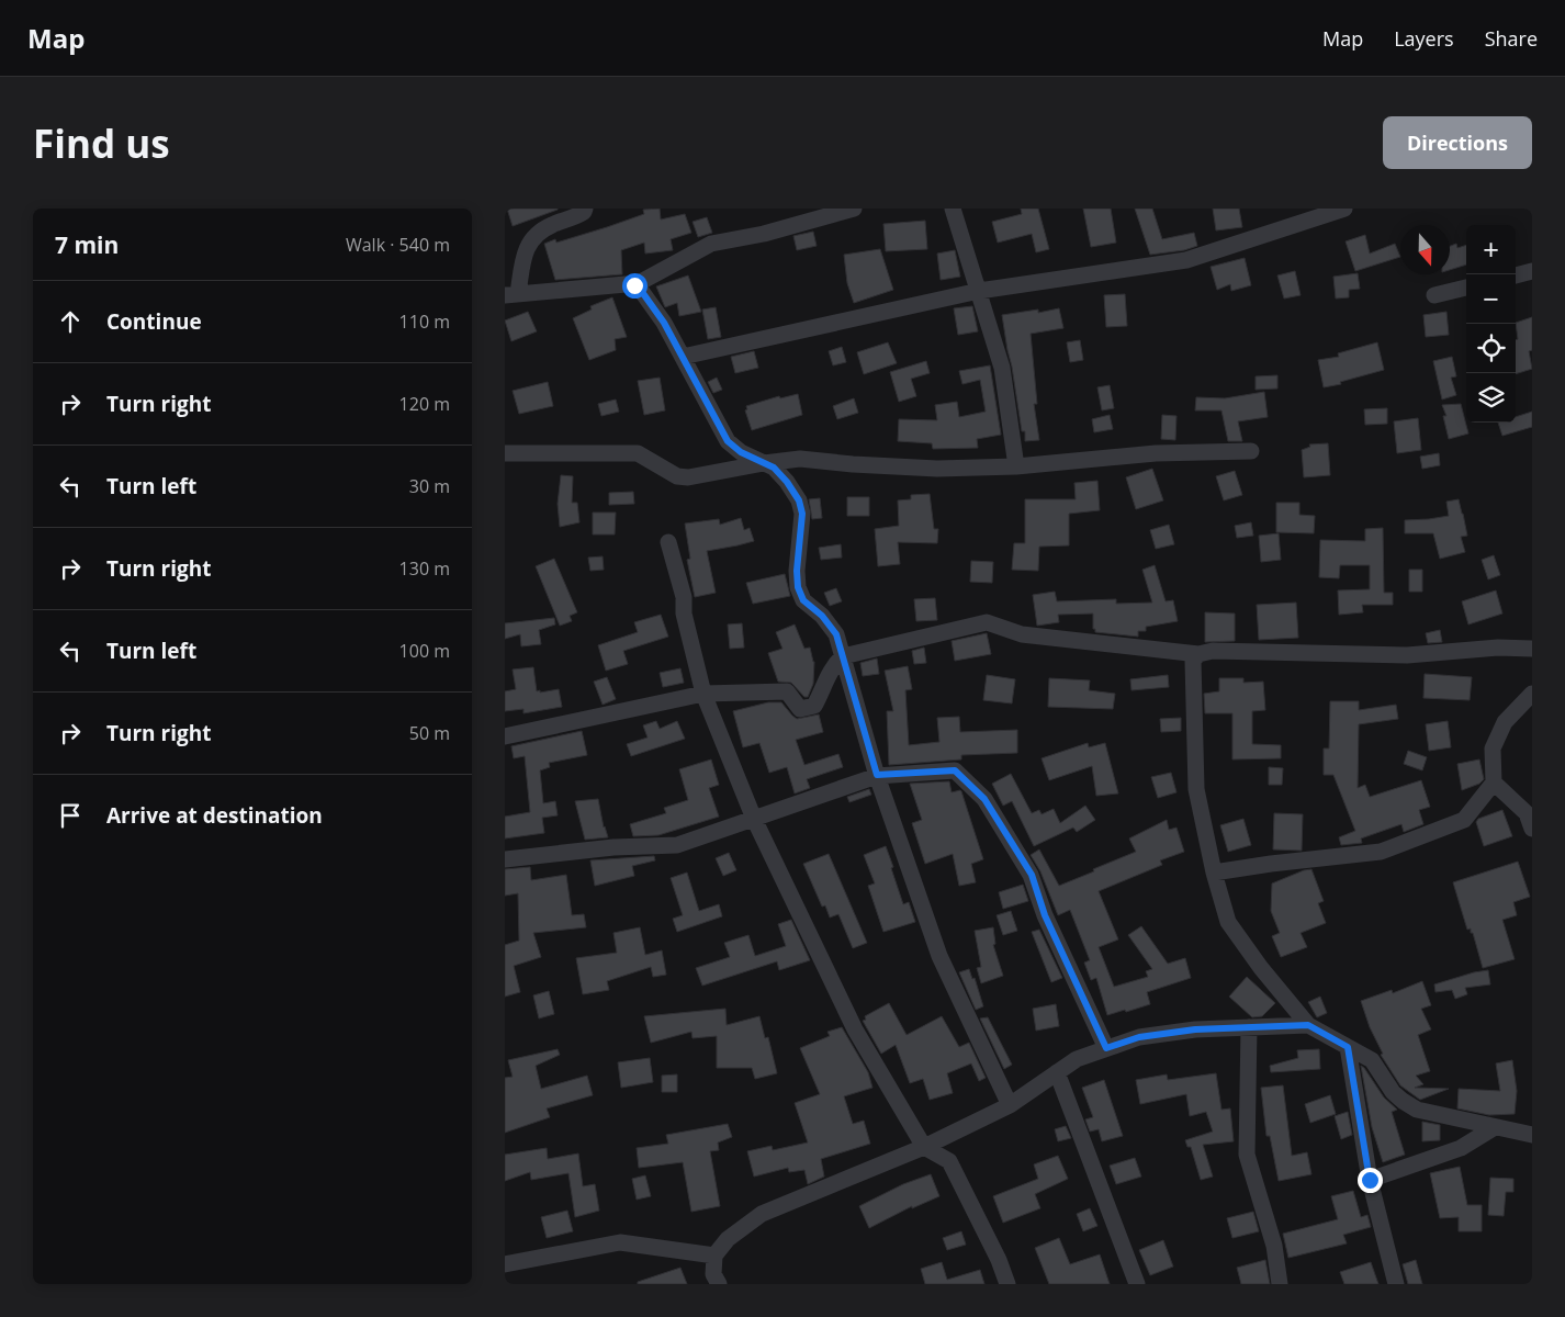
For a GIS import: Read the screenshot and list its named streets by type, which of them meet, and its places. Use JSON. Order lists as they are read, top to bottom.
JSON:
{
  "north": "bottom",
  "page": {
    "header": "Map",
    "nav": ["Map", "Layers", "Share"],
    "buttons": "Directions",
    "title": "Find us",
    "heading": ["7 min", "Walk · 540 m"],
    "map_buttons": ["+", "−"],
    "list": [
      ["Continue", "110 m"],
      ["Turn right", "120 m"],
      ["Turn left", "30 m"],
      ["Turn right", "130 m"],
      ["Turn left", "100 m"],
      ["Turn right", "50 m"],
      "Arrive at destination"
    ]
  }
}
